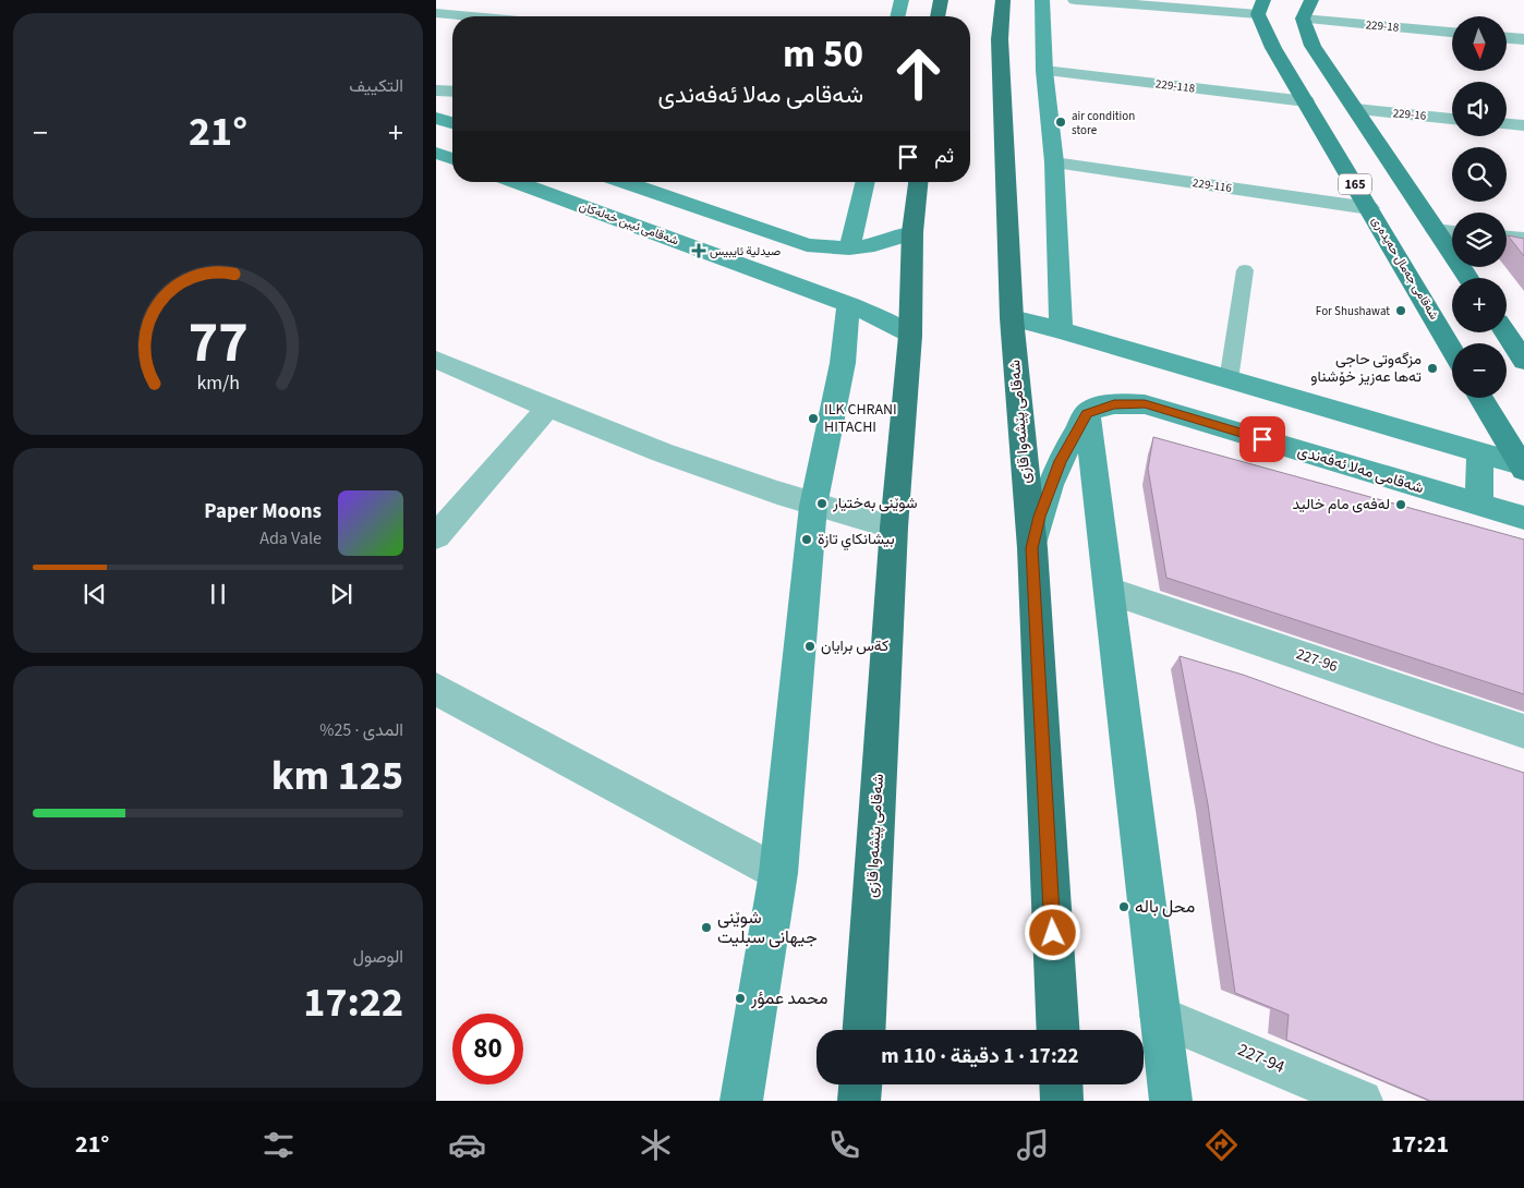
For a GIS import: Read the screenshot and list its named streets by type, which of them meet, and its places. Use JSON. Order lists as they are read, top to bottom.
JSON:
{
  "streets": {
    "highway": ["شەقامی پێشەوا قازی"],
    "main road": [
      "165",
      "شەقامی ئیبن خەلەکان",
      "شەقامی جەمال حەیدەری",
      "شەقامی مەلا ئەفەندی"
    ],
    "street": [
      "229-18",
      "229-118",
      "229-16",
      "229-116",
      "227-96",
      "227-94"
    ]
  },
  "crossings": [
    ["229-18", "شەقامی جەمال حەیدەری"],
    ["229-118", "شەقامی جەمال حەیدەری"],
    ["229-16", "شەقامی جەمال حەیدەری"],
    ["229-116", "شەقامی جەمال حەیدەری"],
    ["شەقامی ئیبن خەلەکان", "شەقامی پێشەوا قازی"]
  ],
  "places": {
    "other": [
      "air condition store",
      "For Shushawat",
      "مزگەوتی حاجی تەها عەزیز خۆشناو",
      "ILK CHRANI HITACHI",
      "شوێنی بەختیار",
      "لەفەی مام خالید",
      "بيشانكاي تازة",
      "كةس برايان",
      "محل باله",
      "شوێنی جیهانی سبلیت",
      "محمد عمؤر"
    ],
    "health": ["صيدلية ئايبيس"]
  },
  "north": "bottom",
  "page": {
    "tile": [
      "التكييف",
      ["المدى · 25%", "125 km"],
      ["الوصول", "17:22"]
    ],
    "map_buttons": ["+", "−"],
    "turn": ["50 m", "شەقامی مەلا ئەفەندی"],
    "heat": ["−", "21°", "+"],
    "then": "ثم",
    "song": ["Paper Moons", "Ada Vale"],
    "limit": "80",
    "trip": "17:22 · 1 دقيقة · 110 m",
    "tabs": ["17:21", "21°"],
    "gauge": ["77", "km/h"]
  }
}
